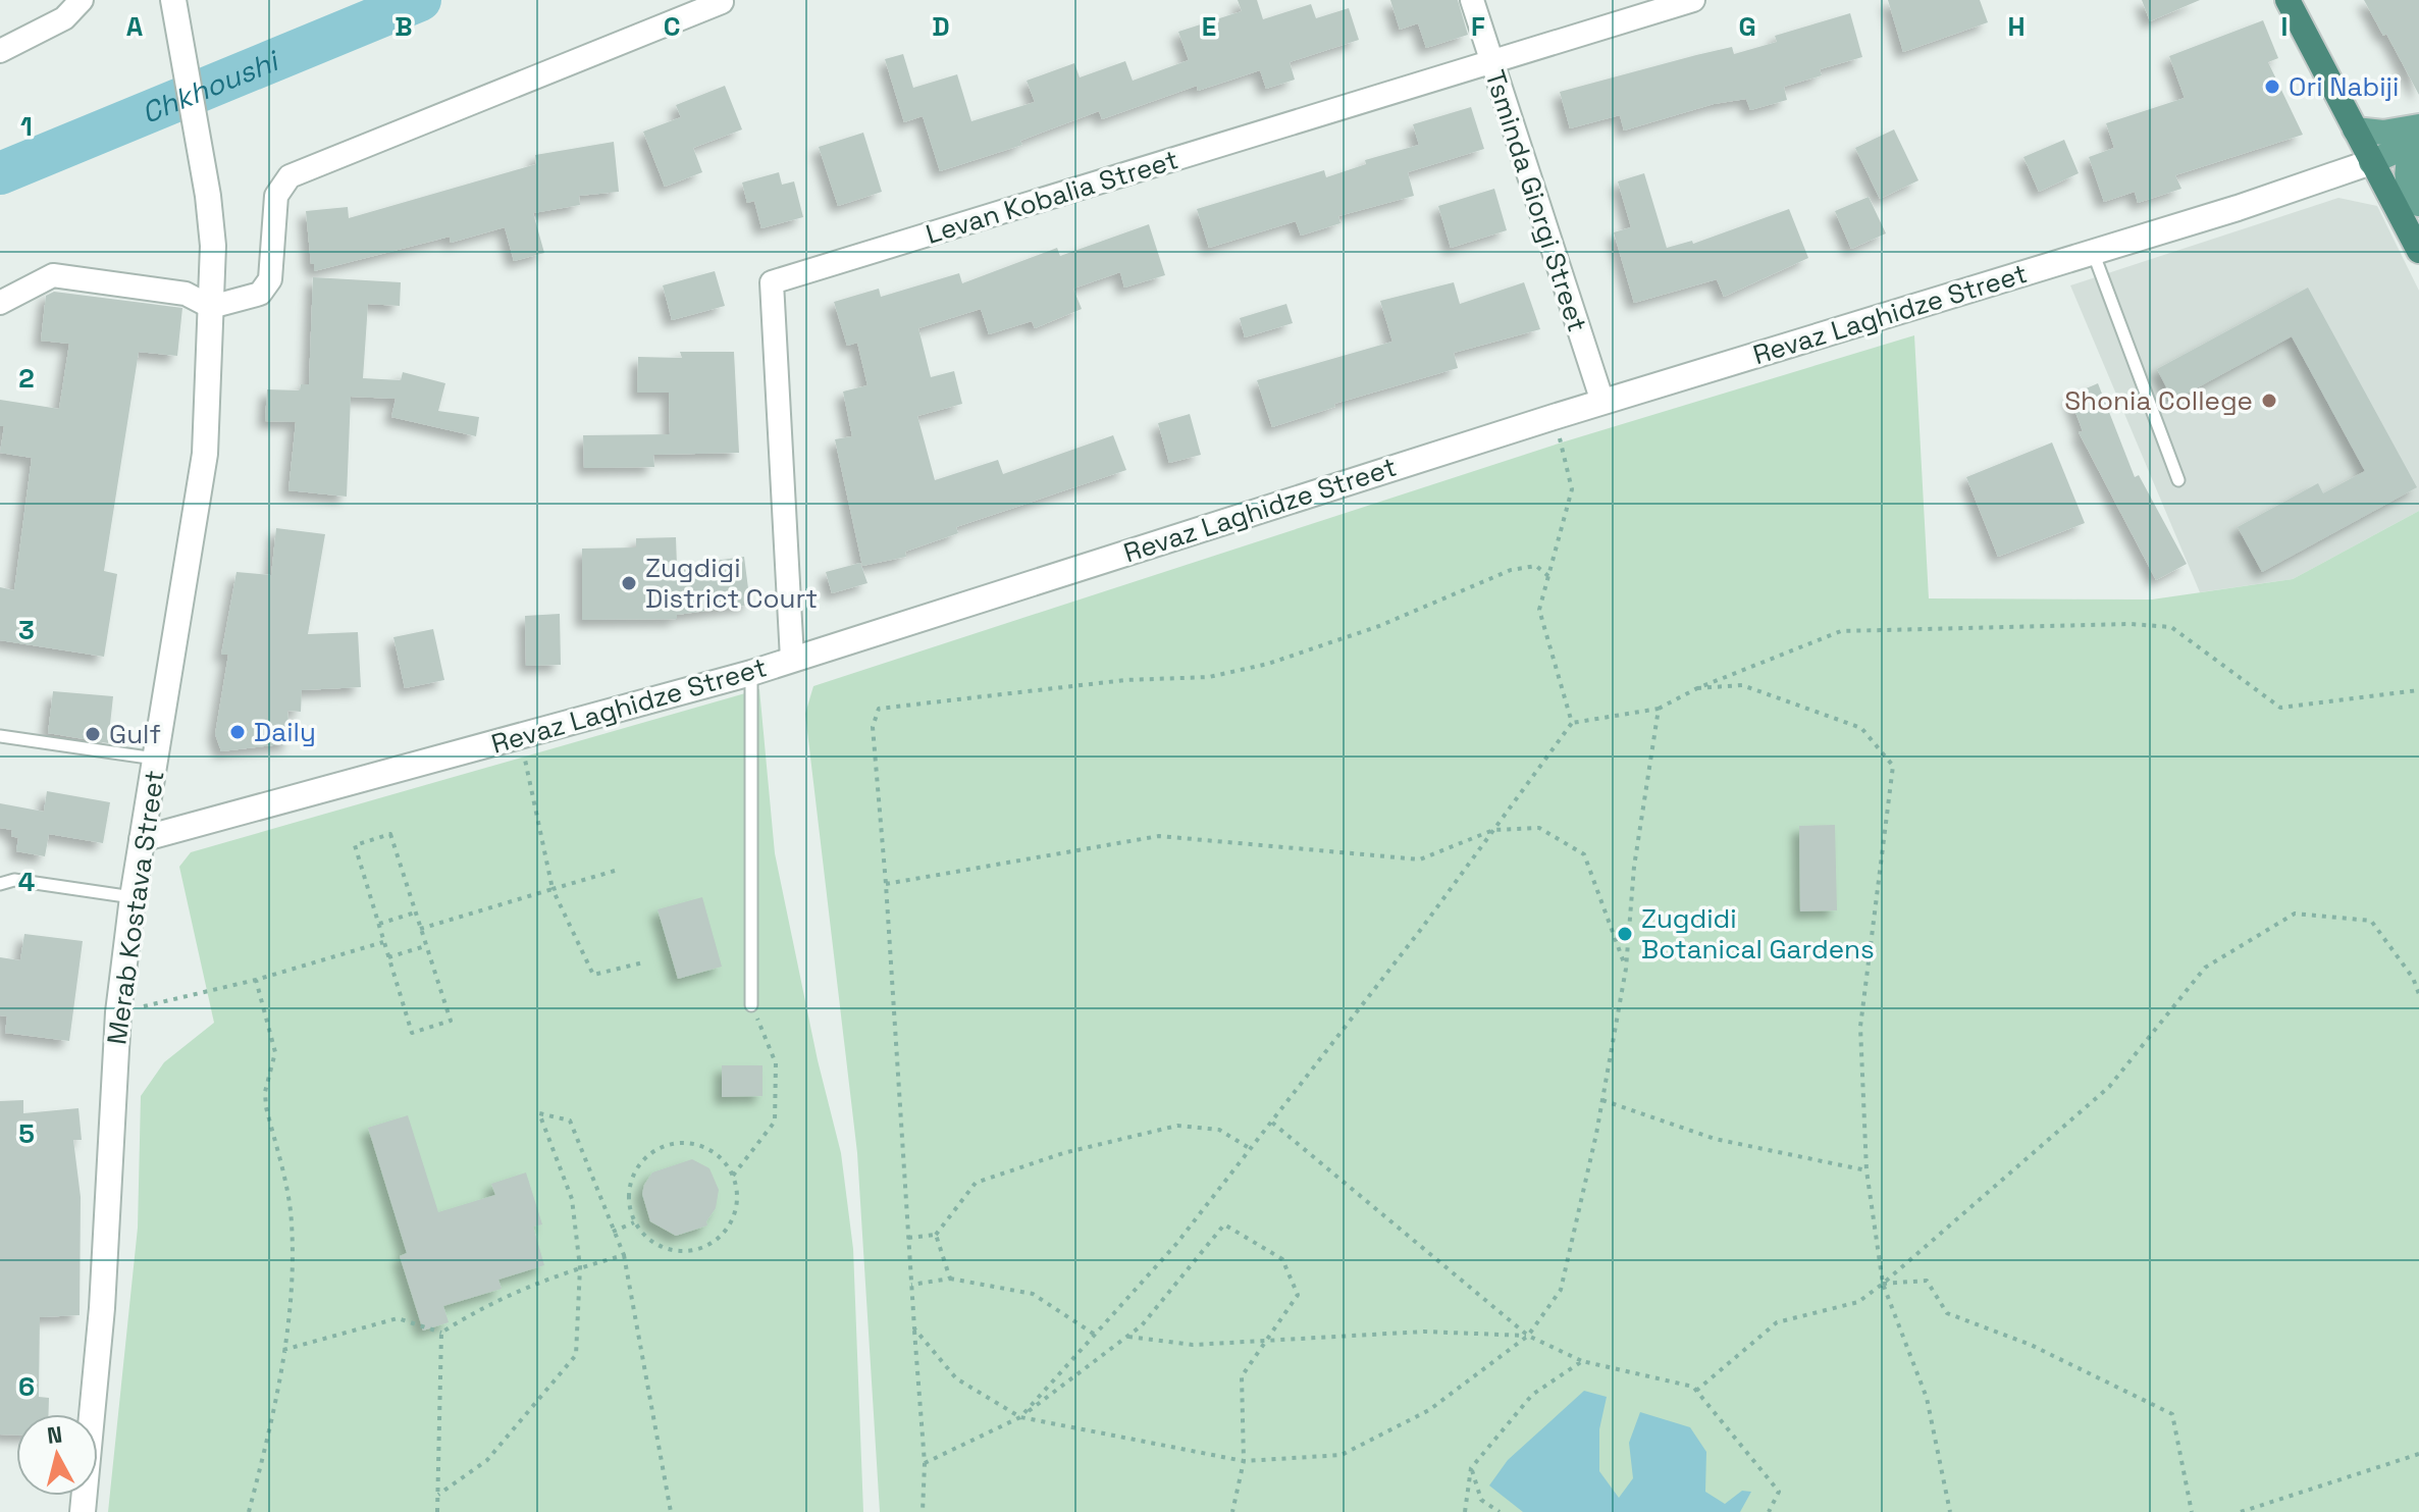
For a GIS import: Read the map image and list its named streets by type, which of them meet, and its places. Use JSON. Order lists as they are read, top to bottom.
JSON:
{
  "streets": {
    "street": [
      "Levan Kobalia Street",
      "Tsminda Giorgi Street",
      "Revaz Laghidze Street",
      "Merab Kostava Street"
    ]
  },
  "crossings": [
    ["Levan Kobalia Street", "Tsminda Giorgi Street"],
    ["Levan Kobalia Street", "Revaz Laghidze Street"],
    ["Tsminda Giorgi Street", "Revaz Laghidze Street"],
    ["Revaz Laghidze Street", "Merab Kostava Street"]
  ],
  "water": ["Chkhoushi"],
  "places": [
    "Ori Nabiji",
    "Shonia College",
    "Zugdigi District Court",
    "Daily",
    "Gulf",
    "Zugdidi Botanical Gardens"
  ],
  "north": "top",
  "grid": {
    "columns": [
      "A",
      "B",
      "C",
      "D",
      "E",
      "F",
      "G",
      "H",
      "I"
    ],
    "rows": [
      "1",
      "2",
      "3",
      "4",
      "5",
      "6"
    ]
  }
}
